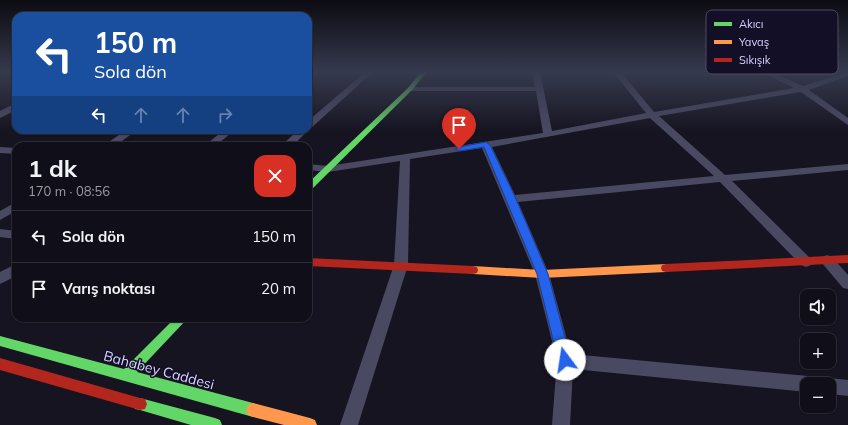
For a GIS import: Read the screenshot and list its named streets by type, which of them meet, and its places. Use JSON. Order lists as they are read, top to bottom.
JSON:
{
  "streets": {
    "street": ["Bahabey Caddesi"]
  },
  "legend": ["Akıcı", "Yavaş", "Sıkışık"],
  "page": {
    "turn": ["150 m", "Sola dön"],
    "heading": ["1 dk", "170 m · 08:56"],
    "list": [
      {
        "name": "Sola dön",
        "value": "150 m"
      },
      {
        "name": "Varış noktası",
        "value": "20 m"
      }
    ],
    "map_buttons": ["+", "−"]
  }
}
